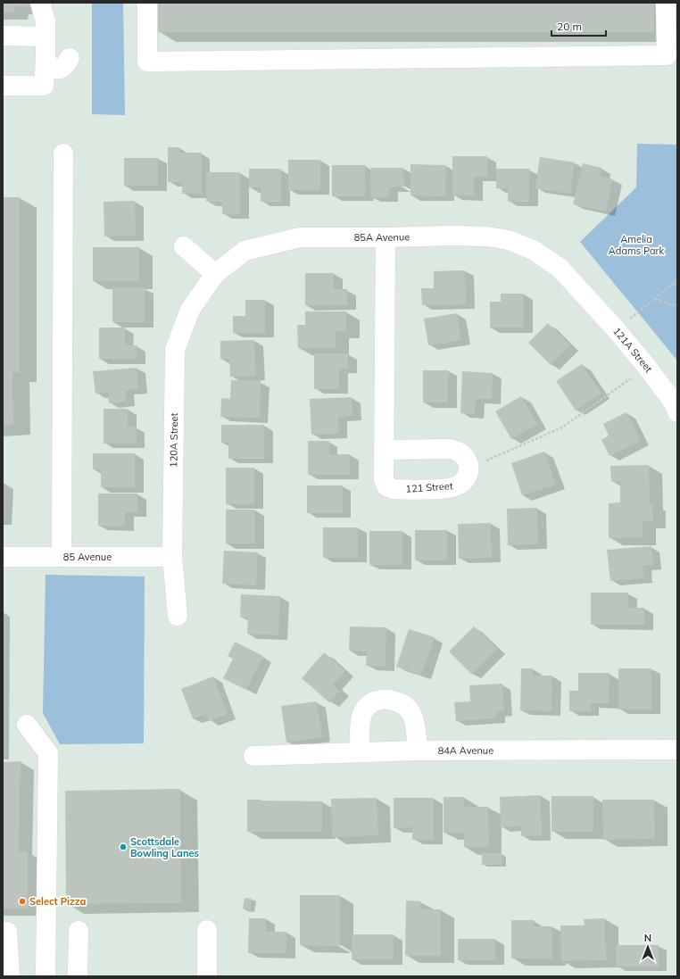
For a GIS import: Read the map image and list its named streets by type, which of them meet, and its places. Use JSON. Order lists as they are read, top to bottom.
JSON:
{
  "streets": {
    "street": [
      "85A Avenue",
      "121A Street",
      "120A Street",
      "85 Avenue",
      "84A Avenue"
    ]
  },
  "crossings": [
    ["85A Avenue", "121A Street"],
    ["85A Avenue", "120A Street"],
    ["120A Street", "85 Avenue"]
  ],
  "parks": ["Amelia Adams Park"],
  "places": ["Scottsdale Bowling Lanes", "Select Pizza"],
  "scale_bar": "20 m",
  "north": "top"
}
